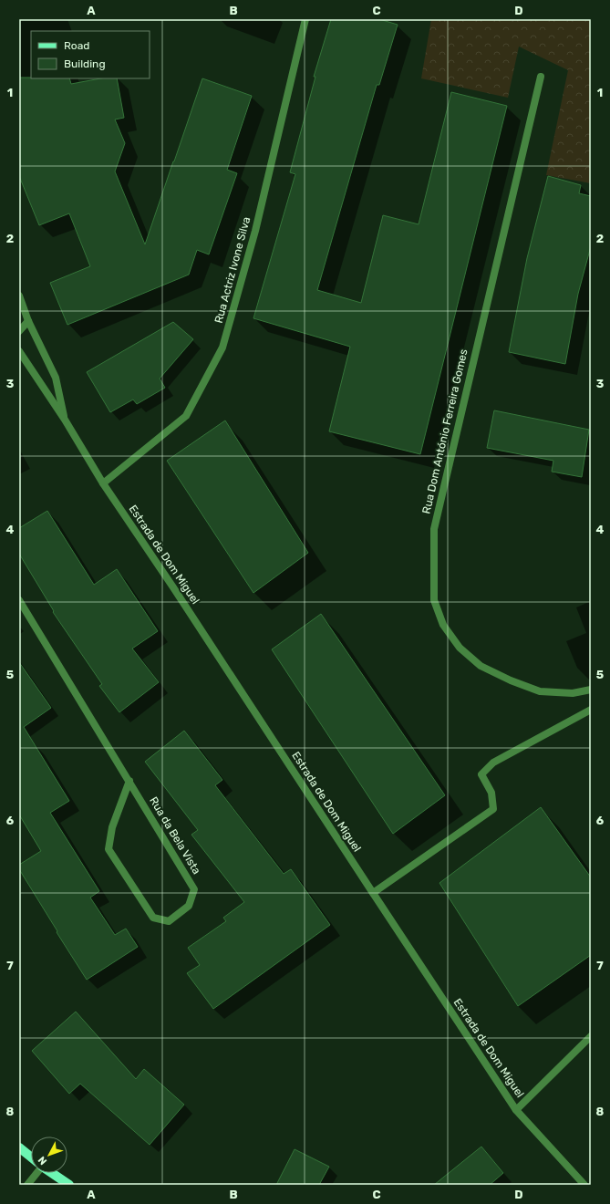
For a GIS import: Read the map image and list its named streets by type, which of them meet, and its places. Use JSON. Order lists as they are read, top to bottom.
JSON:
{
  "streets": {
    "street": [
      "Rua Actriz Ivone Silva",
      "Rua Dom António Ferreira Gomes",
      "Estrada de Dom Miguel",
      "Rua da Bela Vista"
    ]
  },
  "crossings": [
    ["Rua Actriz Ivone Silva", "Estrada de Dom Miguel"]
  ],
  "legend": ["Road", "Building"],
  "north": "bottom left",
  "grid": {
    "columns": [
      "A",
      "B",
      "C",
      "D"
    ],
    "rows": [
      "1",
      "2",
      "3",
      "4",
      "5",
      "6",
      "7",
      "8"
    ]
  }
}
